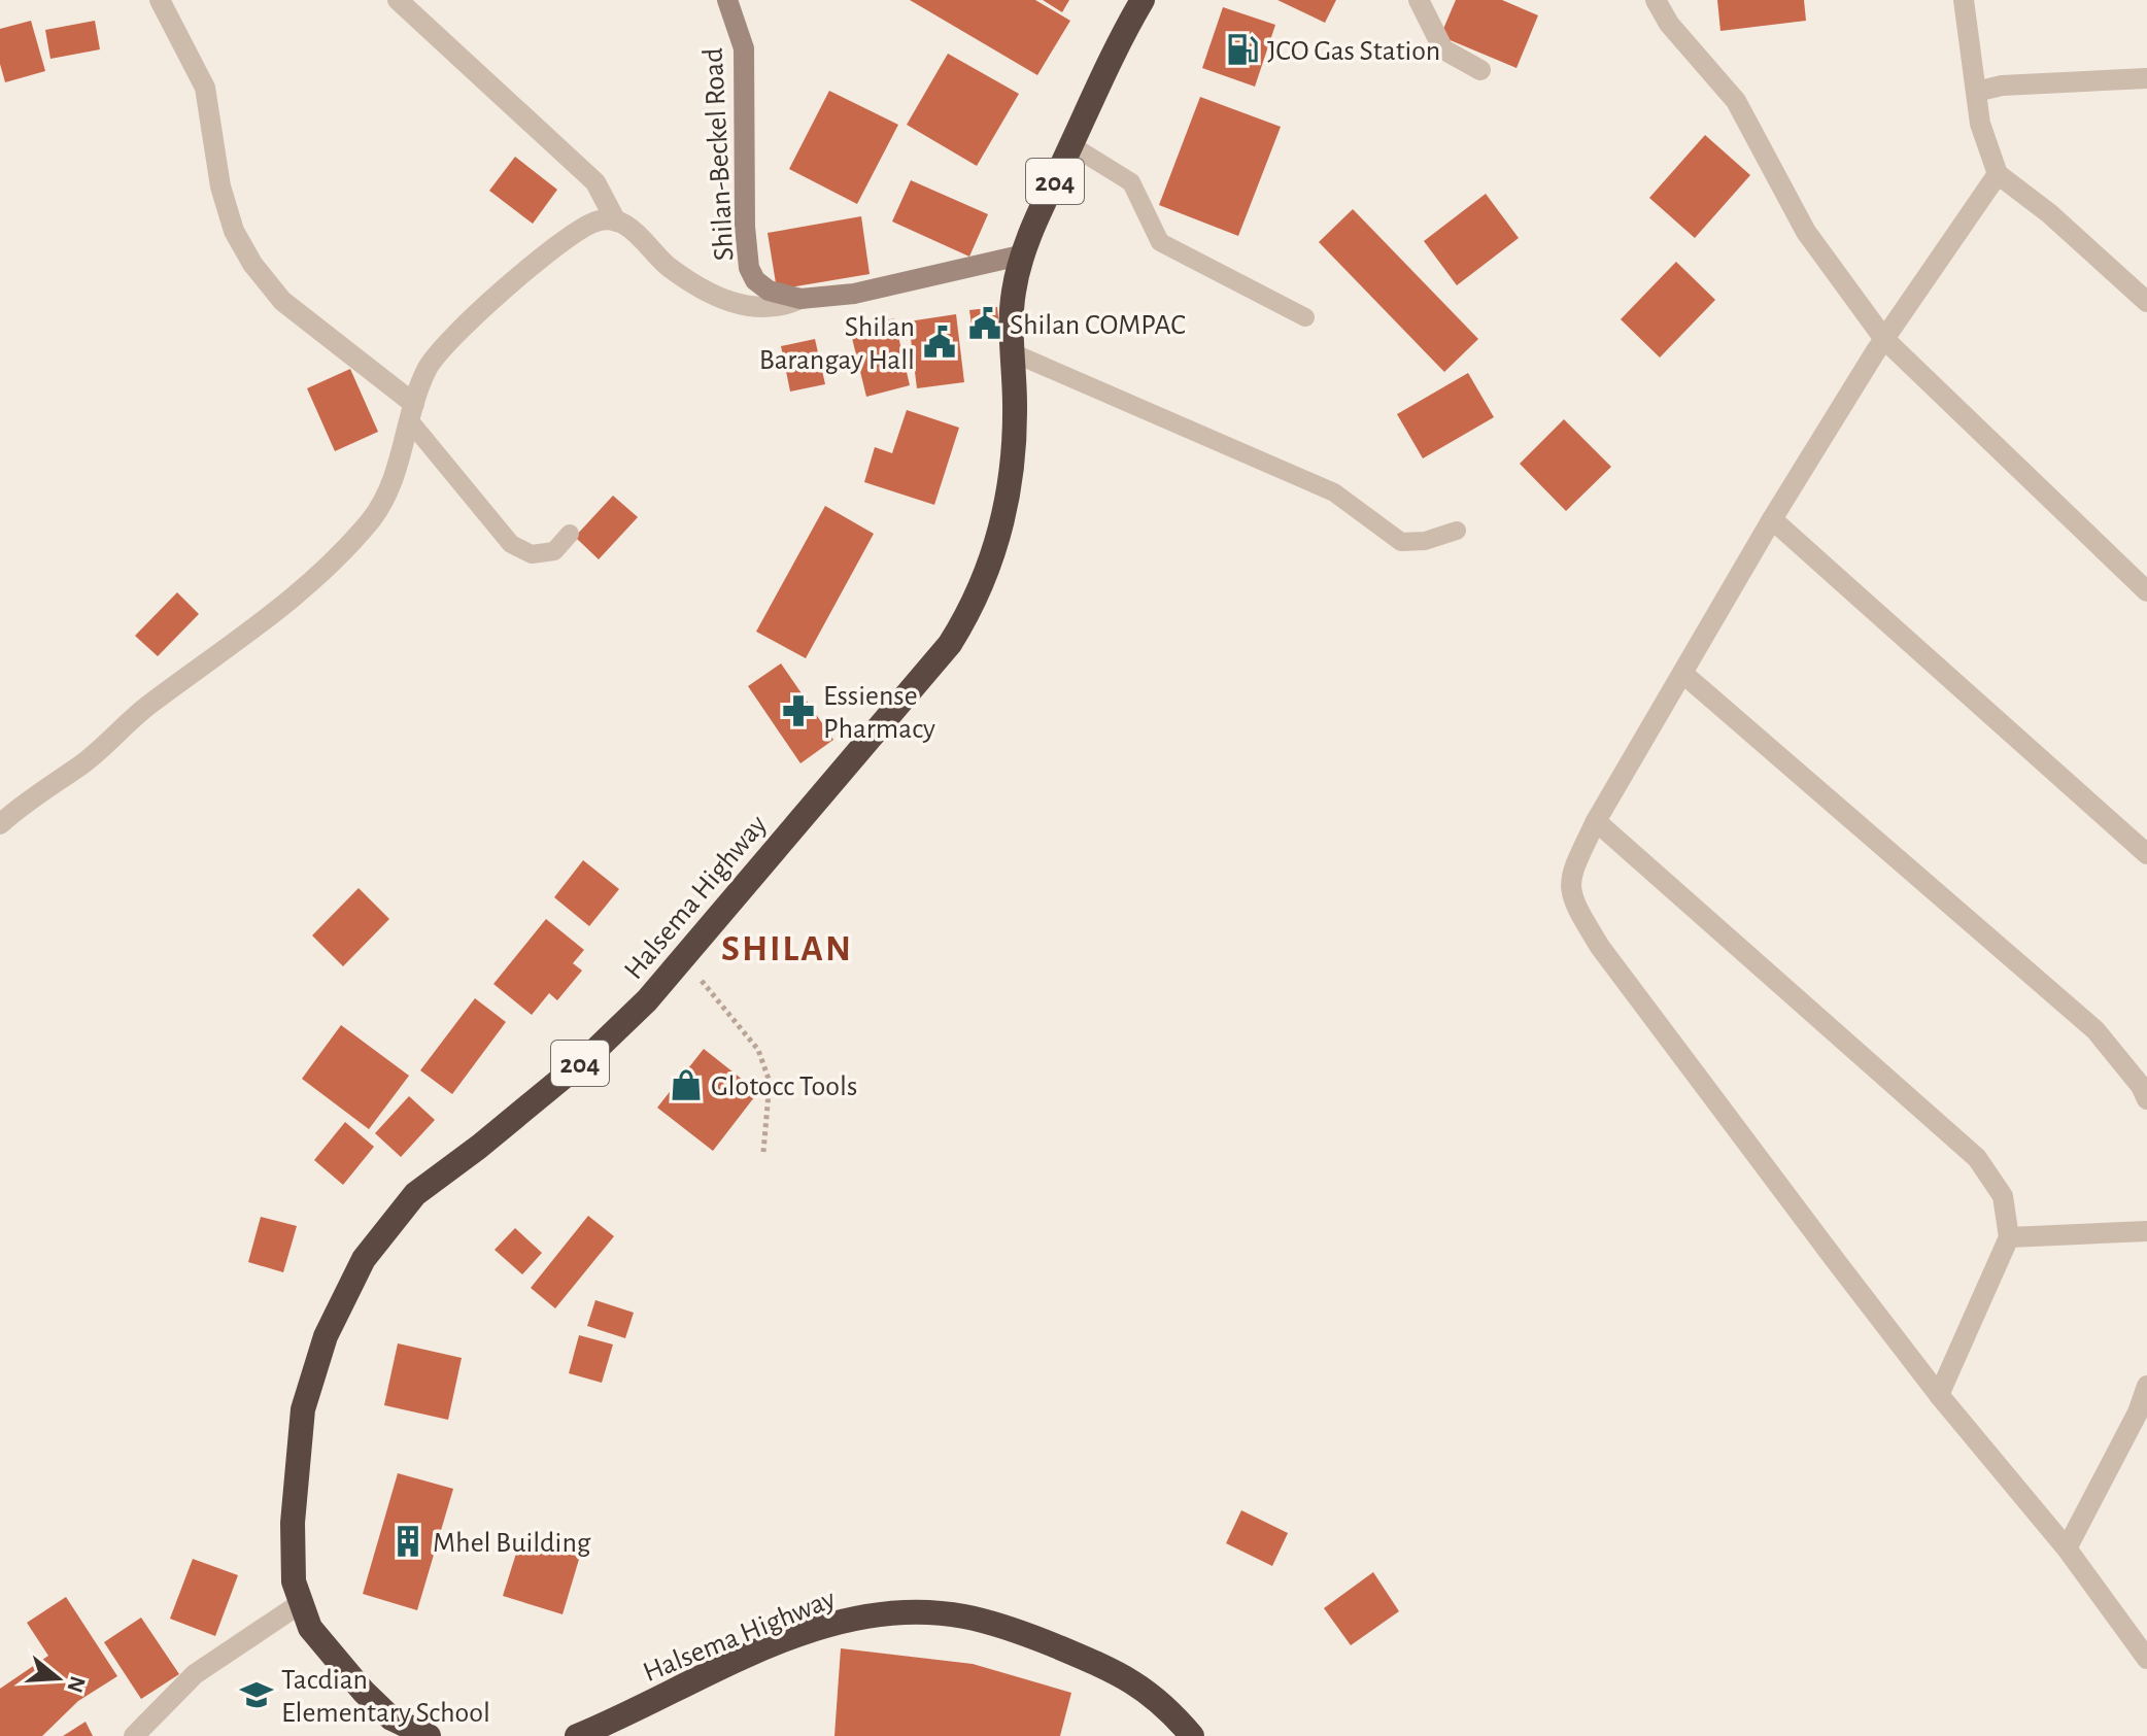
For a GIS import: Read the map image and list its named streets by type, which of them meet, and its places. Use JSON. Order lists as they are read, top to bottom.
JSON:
{
  "streets": {
    "highway": ["204", "Halsema Highway"],
    "main road": ["Shilan-Beckel Road"]
  },
  "crossings": [
    ["Shilan-Beckel Road", "Halsema Highway"]
  ],
  "districts": ["SHILAN"],
  "places": {
    "fuel station": ["JCO Gas Station"],
    "public building": ["Shilan COMPAC", "Shilan Barangay Hall"],
    "pharmacy": ["Essiense Pharmacy"],
    "shop": ["Glotocc Tools"],
    "building": ["Mhel Building"],
    "school or university": ["Tacdian Elementary School"]
  },
  "north": "right"
}
